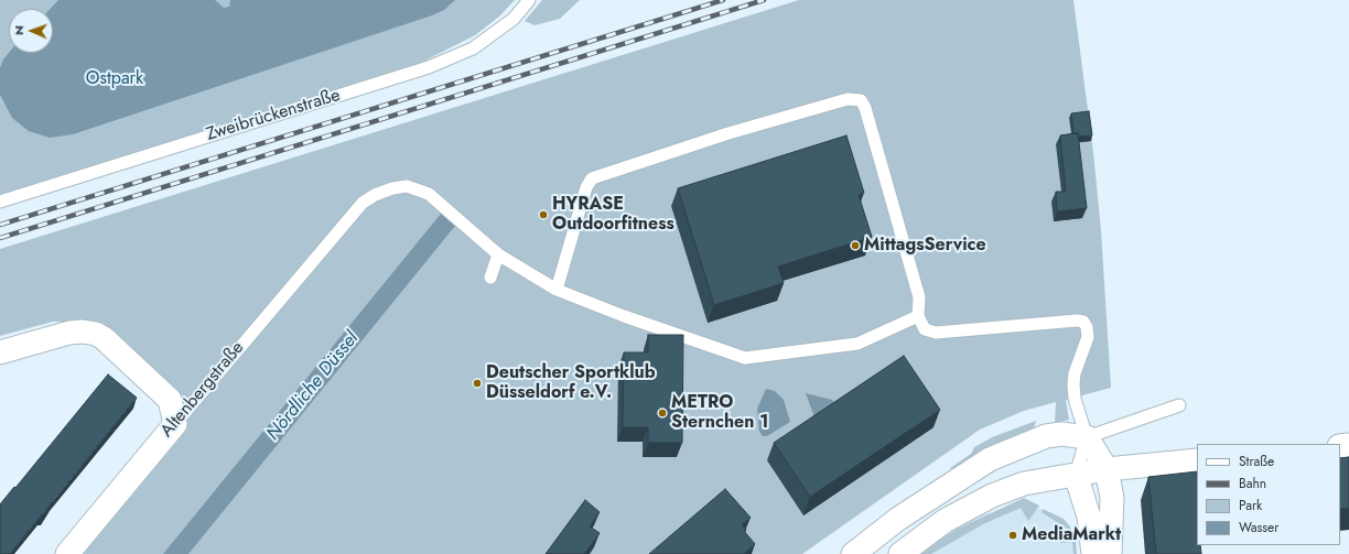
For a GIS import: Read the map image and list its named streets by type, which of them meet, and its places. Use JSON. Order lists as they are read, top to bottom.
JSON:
{
  "streets": {
    "street": ["Altenbergstraße"],
    "lane": ["Zweibrückenstraße"]
  },
  "water": ["Nördliche Düssel"],
  "parks": ["Ostpark"],
  "places": [
    "HYRASE Outdoorfitness",
    "MittagsService",
    "Deutscher Sportklub Düsseldorf e.V.",
    "METRO Sternchen 1",
    "MediaMarkt"
  ],
  "legend": [
    "Straße",
    "Bahn",
    "Park",
    "Wasser"
  ],
  "north": "left"
}
